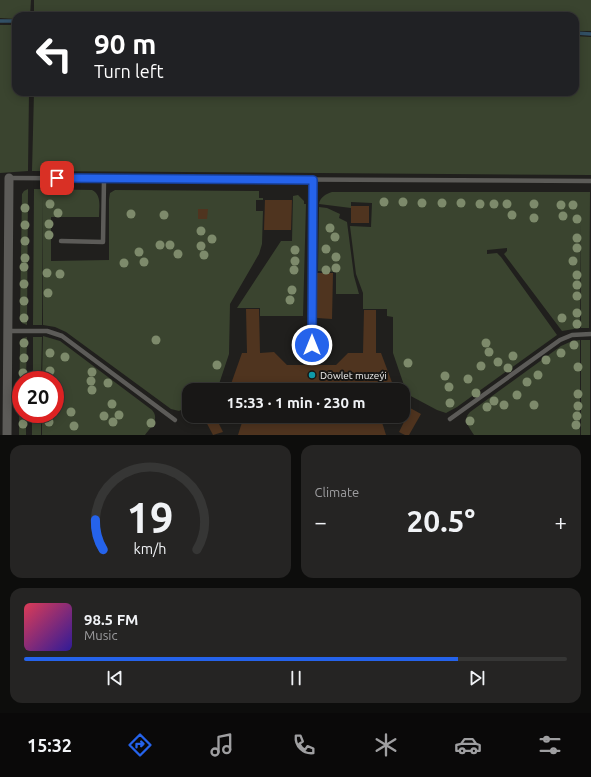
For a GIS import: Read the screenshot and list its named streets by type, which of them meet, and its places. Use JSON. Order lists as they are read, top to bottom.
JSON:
{
  "places": ["Döwlet muzeýi"],
  "page": {
    "turn": ["90 m", "Turn left"],
    "limit": "20",
    "trip": "15:33 · 1 min · 230 m",
    "tile": "Climate",
    "heat": ["−", "20.5°", "+"],
    "song": ["98.5 FM", "Music"],
    "tabs": "15:32",
    "gauge": ["19", "km/h"]
  }
}
